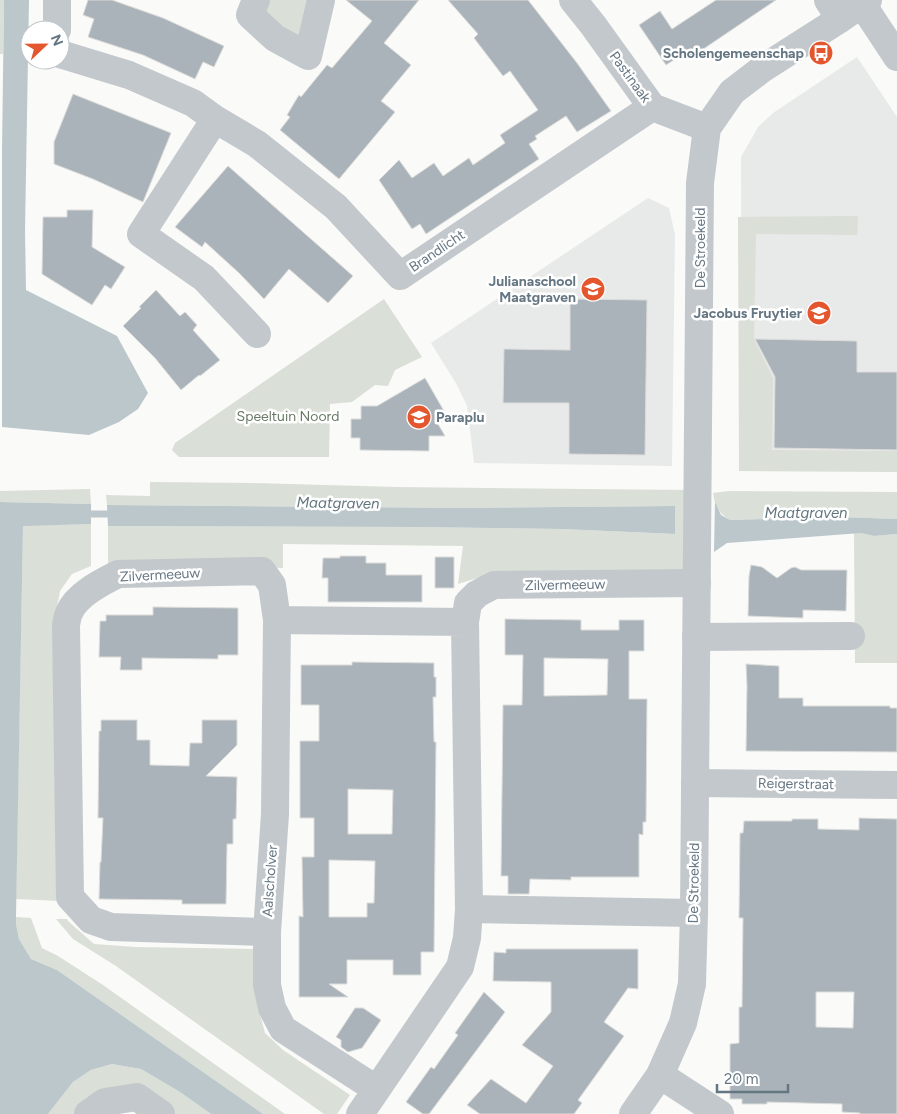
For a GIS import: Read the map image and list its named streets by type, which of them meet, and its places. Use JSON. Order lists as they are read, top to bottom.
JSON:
{
  "streets": {
    "street": [
      "Pastinaak",
      "De Stroekeld",
      "Brandlicht",
      "Zilvermeeuw",
      "Reigerstraat",
      "Aalscholver"
    ]
  },
  "crossings": [
    ["Pastinaak", "De Stroekeld"],
    ["Pastinaak", "Brandlicht"],
    ["De Stroekeld", "Zilvermeeuw"],
    ["De Stroekeld", "Reigerstraat"],
    ["Zilvermeeuw", "Aalscholver"]
  ],
  "water": ["Maatgraven"],
  "parks": ["Speeltuin Noord"],
  "places": {
    "bus stop": ["Scholengemeenschap"],
    "school or university": ["Julianaschool Maatgraven", "Jacobus Fruytier", "Paraplu"]
  },
  "scale_bar": "20 m",
  "north": "right"
}
